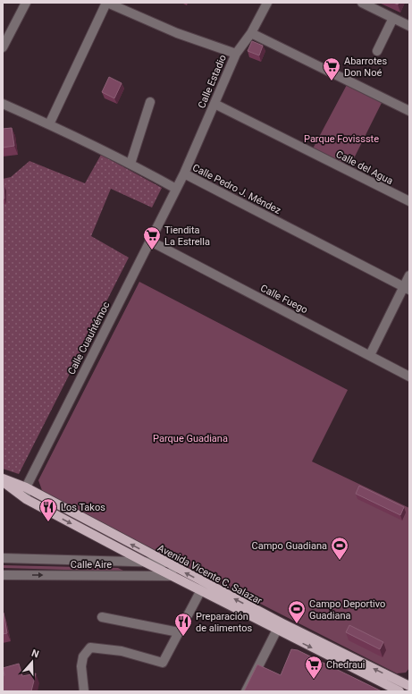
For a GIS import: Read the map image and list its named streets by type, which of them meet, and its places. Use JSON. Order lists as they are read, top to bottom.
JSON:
{
  "streets": {
    "main road": ["Avenida Vicente C. Salazar"],
    "street": [
      "Calle Estadio",
      "Calle del Agua",
      "Calle Pedro J. Méndez",
      "Calle Fuego",
      "Calle Cuauhtémoc",
      "Calle Aire"
    ]
  },
  "crossings": [
    ["Calle Estadio", "Calle del Agua"],
    ["Calle Estadio", "Calle Pedro J. Méndez"],
    ["Calle Pedro J. Méndez", "Calle Cuauhtémoc"],
    ["Calle Fuego", "Calle Cuauhtémoc"],
    ["Calle Cuauhtémoc", "Avenida Vicente C. Salazar"],
    ["Calle Aire", "Avenida Vicente C. Salazar"]
  ],
  "parks": ["Parque Fovissste", "Parque Guadiana"],
  "places": {
    "supermarket": ["Abarrotes Don Noé", "Tiendita La Estrella", "Chedraui"],
    "restaurant": ["Los Takos", "Preparación de alimentos"],
    "sports": ["Campo Guadiana", "Campo Deportivo Guadiana"]
  },
  "north": "top"
}
